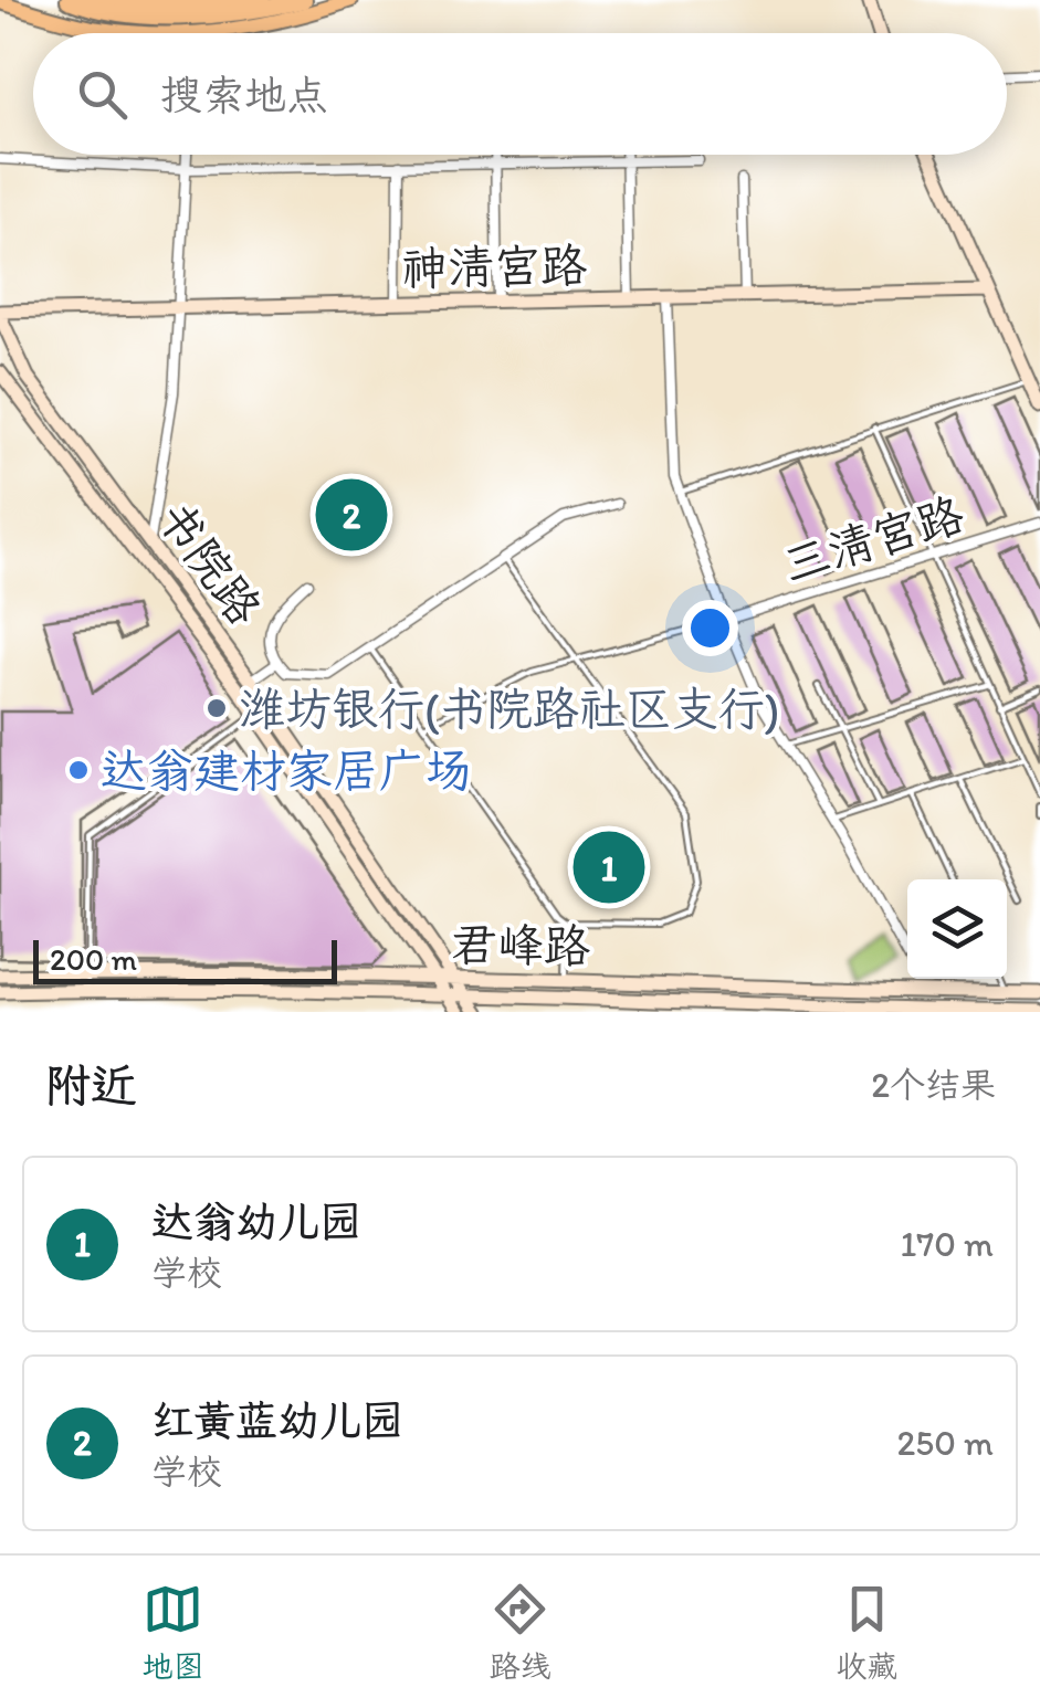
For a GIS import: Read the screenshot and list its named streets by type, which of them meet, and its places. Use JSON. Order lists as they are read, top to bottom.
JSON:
{
  "streets": {
    "main road": ["神清宫路", "书院路", "君峰路"],
    "street": ["三清宫路"]
  },
  "crossings": [
    ["神清宫路", "书院路"],
    ["书院路", "君峰路"]
  ],
  "places": ["潍坊银行(书院路社区支行)", "达翁建材家居广场"],
  "scale_bar": "200 m",
  "page": {
    "search": "搜索地点",
    "pins": ["2", "1"],
    "scale": "200 m",
    "heading": ["附近", "2个结果"],
    "list": [
      {
        "mark": "1",
        "name": "达翁幼儿园",
        "note": "学校",
        "value": "170 m"
      },
      {
        "mark": "2",
        "name": "红黄蓝幼儿园",
        "note": "学校",
        "value": "250 m"
      }
    ],
    "nav": ["地图", "路线", "收藏"]
  }
}
